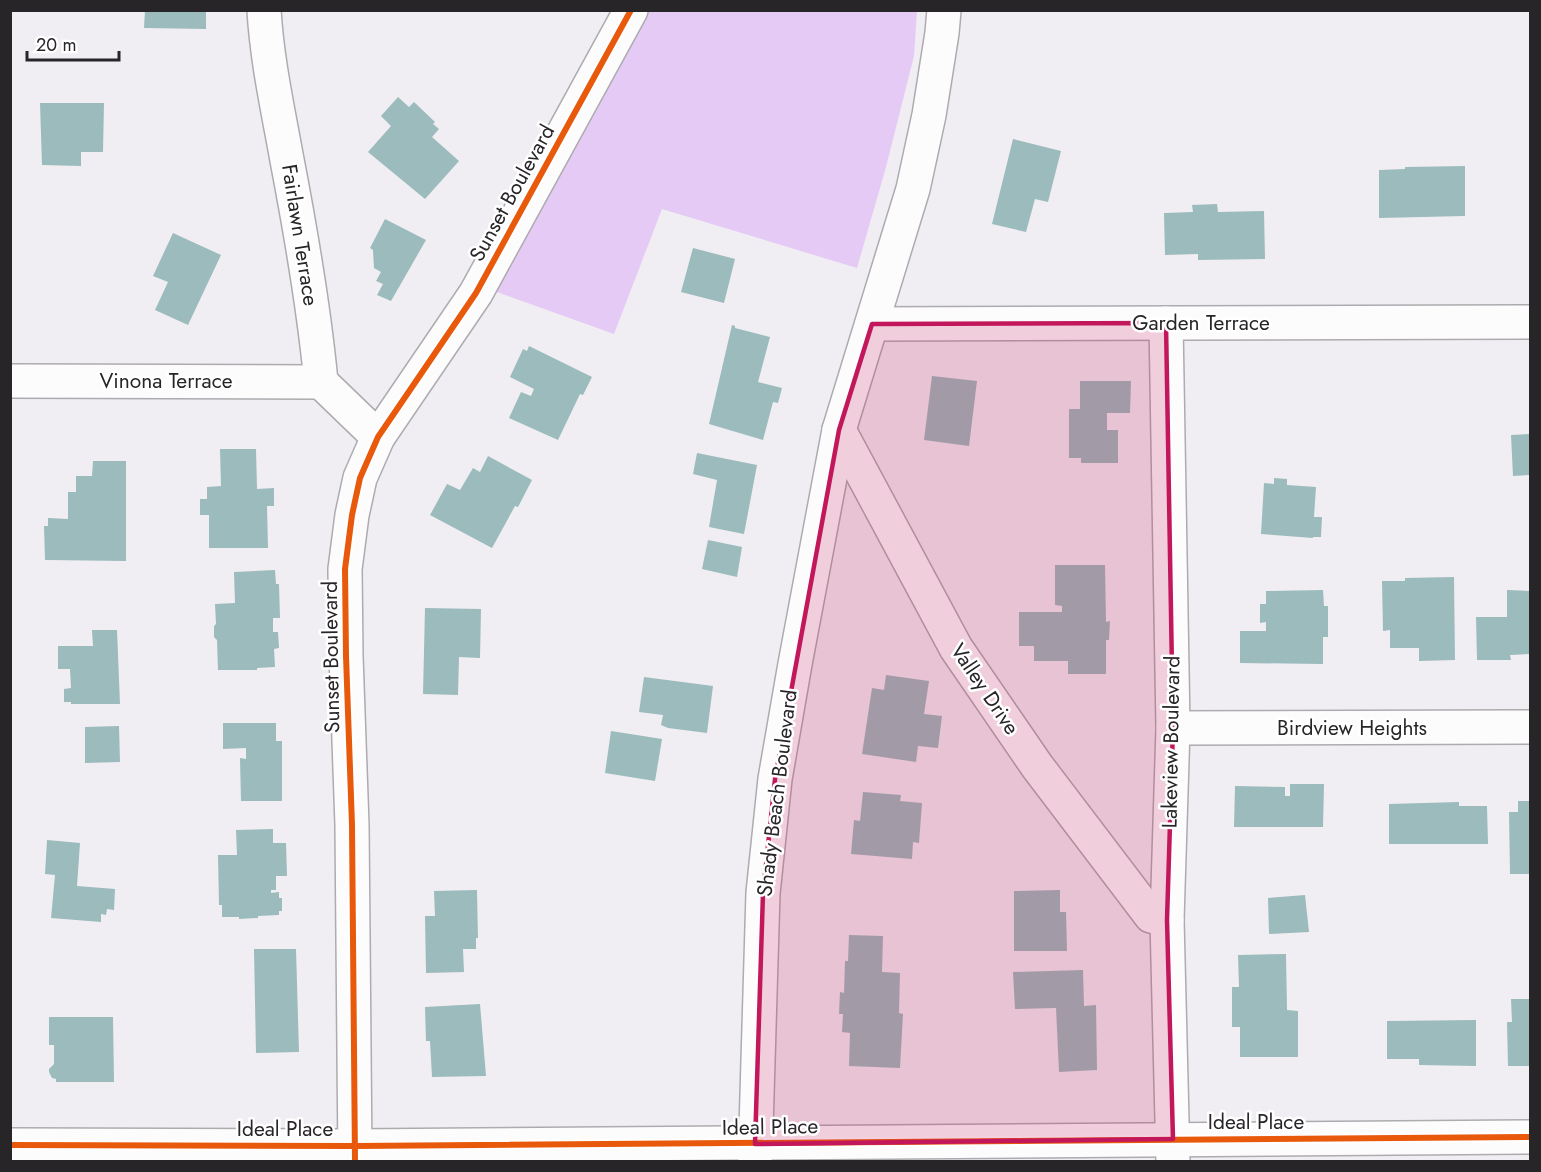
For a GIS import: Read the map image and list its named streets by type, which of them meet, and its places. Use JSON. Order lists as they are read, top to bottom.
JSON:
{
  "streets": {
    "street": [
      "Sunset Boulevard",
      "Fairlawn Terrace",
      "Garden Terrace",
      "Vinona Terrace",
      "Valley Drive",
      "Birdview Heights",
      "Lakeview Boulevard",
      "Shady Beach Boulevard",
      "Ideal Place"
    ]
  },
  "crossings": [
    ["Sunset Boulevard", "Ideal Place"],
    ["Fairlawn Terrace", "Vinona Terrace"],
    ["Garden Terrace", "Lakeview Boulevard"],
    ["Garden Terrace", "Shady Beach Boulevard"],
    ["Valley Drive", "Lakeview Boulevard"],
    ["Valley Drive", "Shady Beach Boulevard"],
    ["Birdview Heights", "Lakeview Boulevard"],
    ["Lakeview Boulevard", "Ideal Place"],
    ["Shady Beach Boulevard", "Ideal Place"]
  ],
  "scale_bar": "20 m"
}
